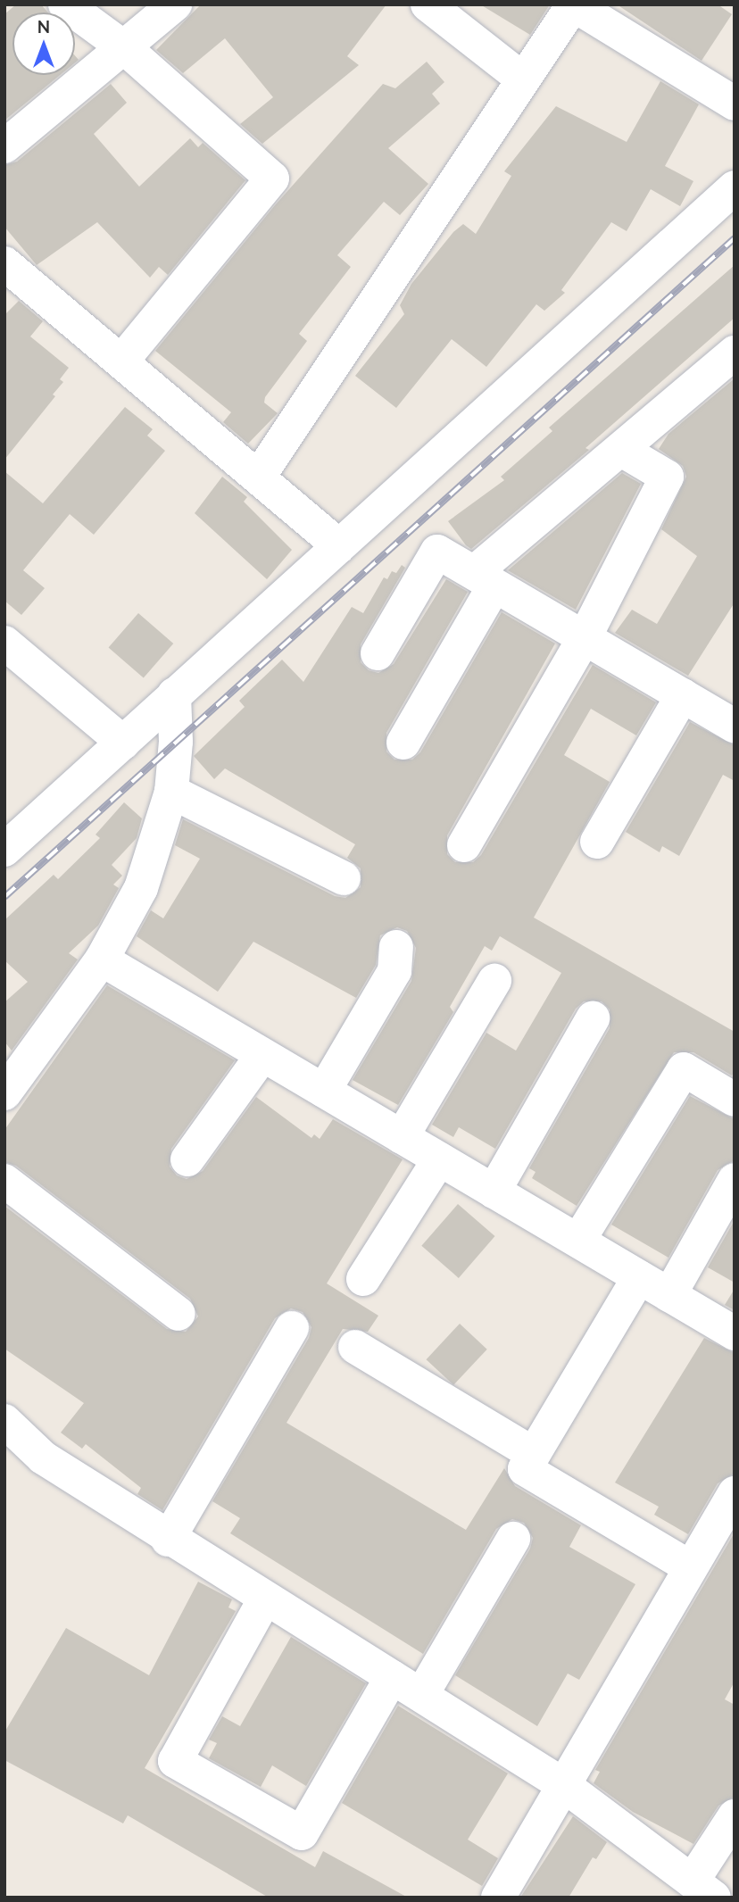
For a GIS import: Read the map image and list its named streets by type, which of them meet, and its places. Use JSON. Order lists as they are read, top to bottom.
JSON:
{
  "north": "top"
}
